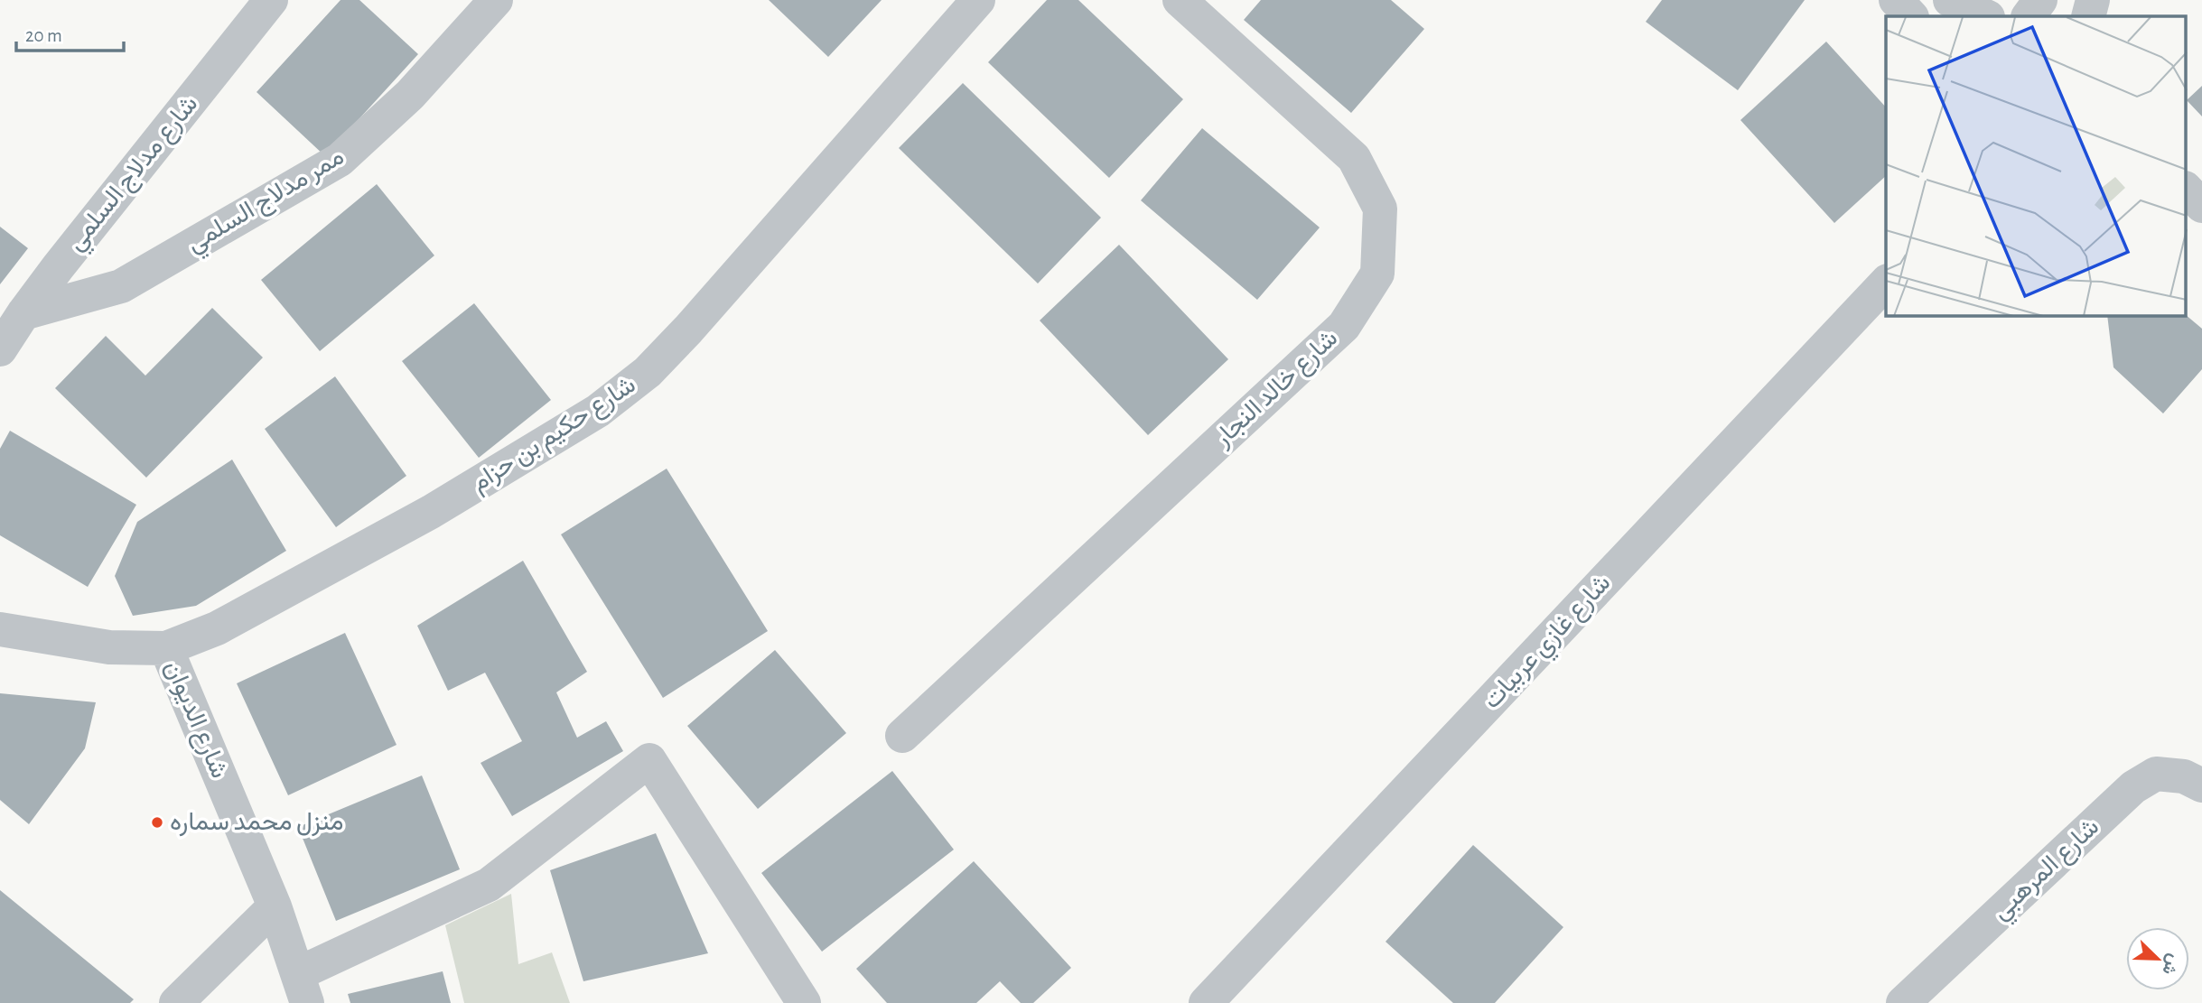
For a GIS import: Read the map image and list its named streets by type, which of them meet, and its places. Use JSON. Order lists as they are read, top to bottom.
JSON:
{
  "streets": {
    "street": [
      "شارع مدلاج السلمي",
      "ممر مدلاج السلمي",
      "شارع خالد النجار",
      "شارع حكيم بن حزام",
      "شارع غازي عربيات",
      "شارع الديوان",
      "شارع المرهبي"
    ]
  },
  "crossings": [
    ["شارع مدلاج السلمي", "ممر مدلاج السلمي"],
    ["شارع حكيم بن حزام", "شارع الديوان"]
  ],
  "places": ["منزل محمد سماره"],
  "scale_bar": "20 m",
  "north": "bottom right"
}
